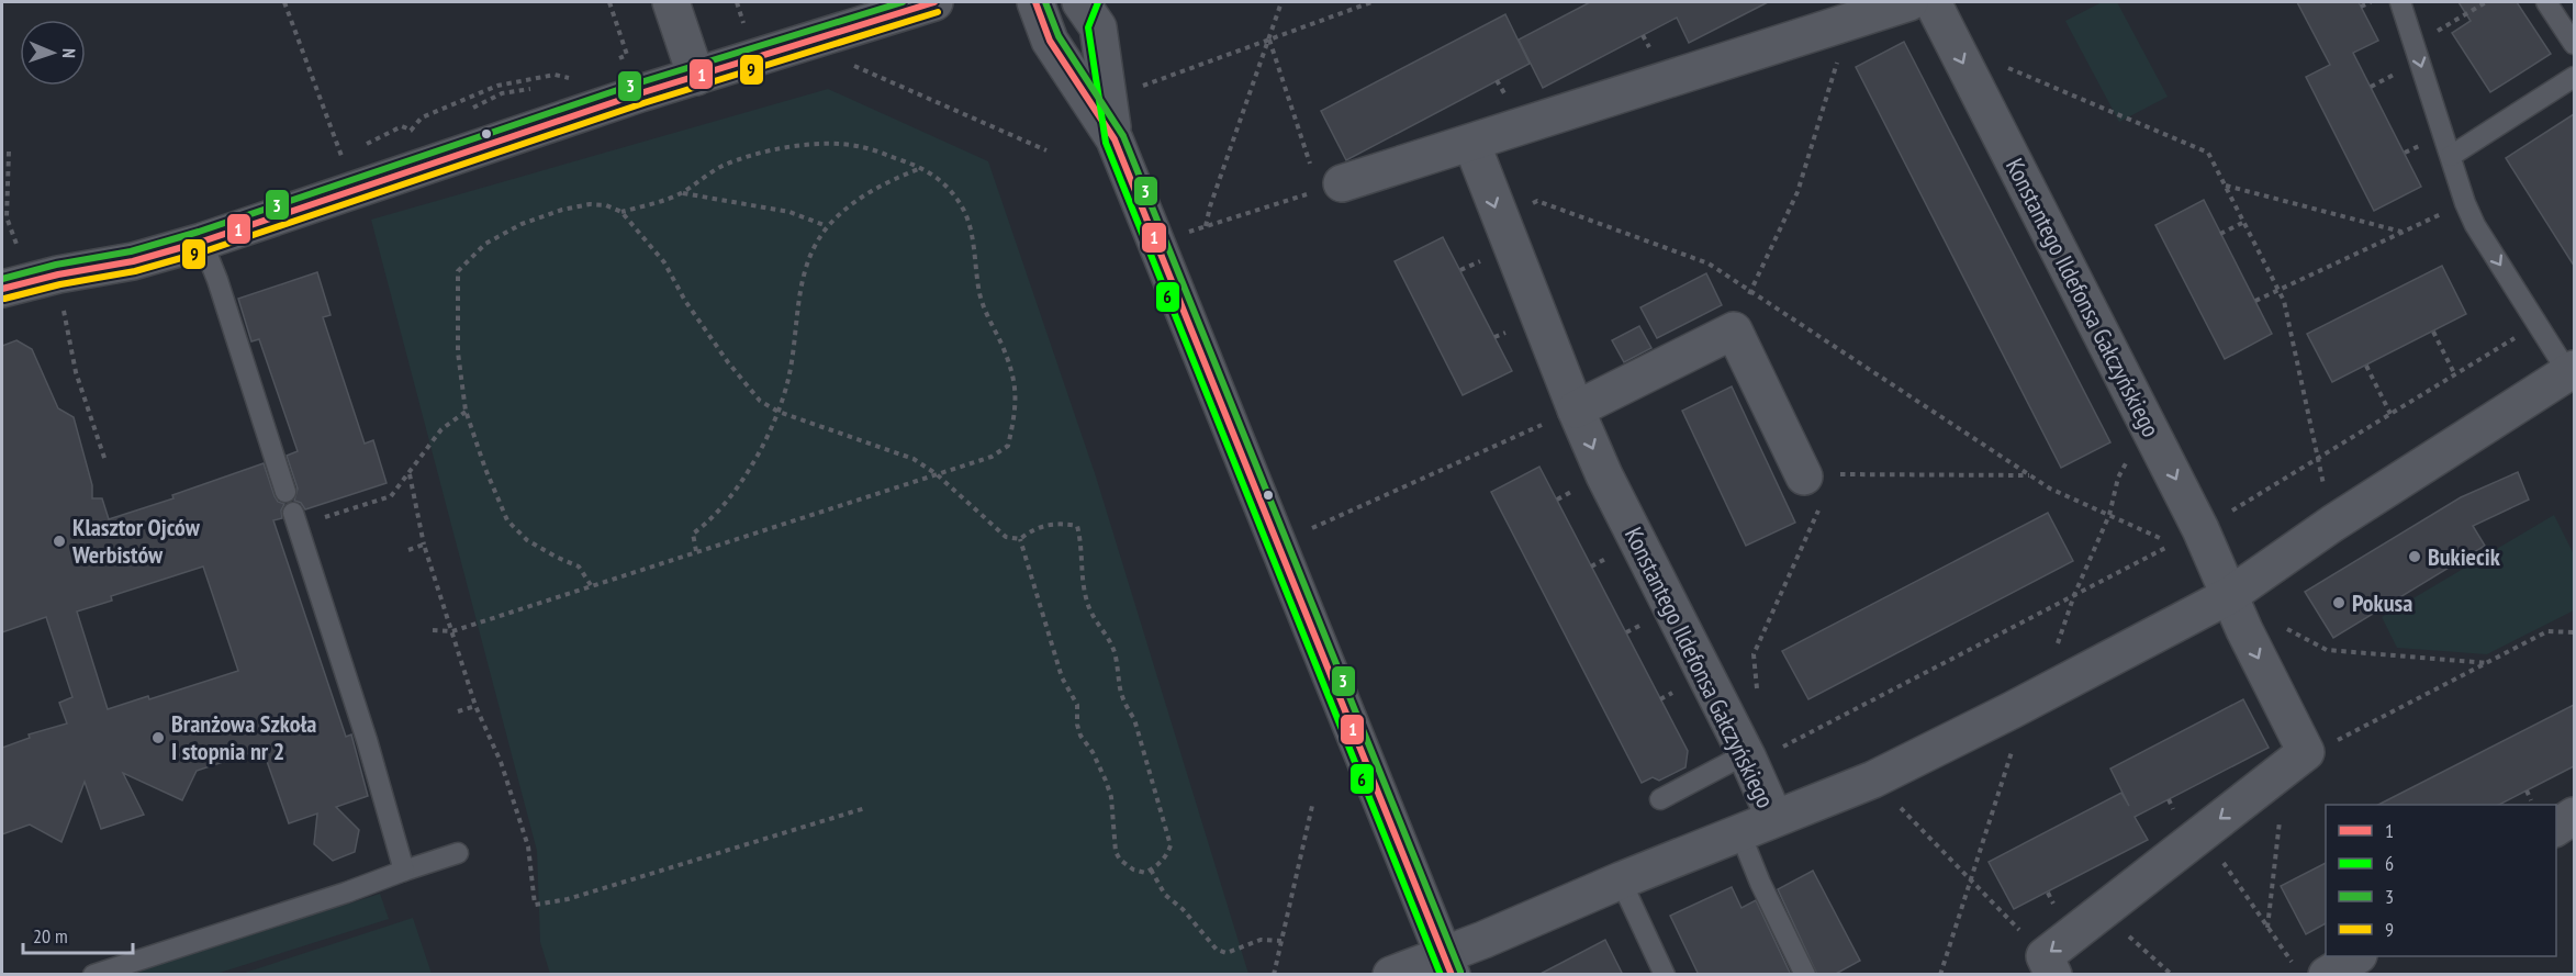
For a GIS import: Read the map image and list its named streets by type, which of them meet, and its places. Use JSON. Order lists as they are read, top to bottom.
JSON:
{
  "streets": {
    "street": ["Konstantego Ildefonsa Gałczyńskiego"]
  },
  "one_way": ["Konstantego Ildefonsa Gałczyńskiego"],
  "places": [
    "Klasztor Ojców Werbistów",
    "Bukiecik",
    "Pokusa",
    "Branżowa Szkoła I stopnia nr 2"
  ],
  "lines": [
    "transit line 1",
    "transit line 6",
    "transit line 3",
    "transit line 9"
  ],
  "legend": [
    "1",
    "6",
    "3",
    "9"
  ],
  "scale_bar": "20 m",
  "north": "right"
}
